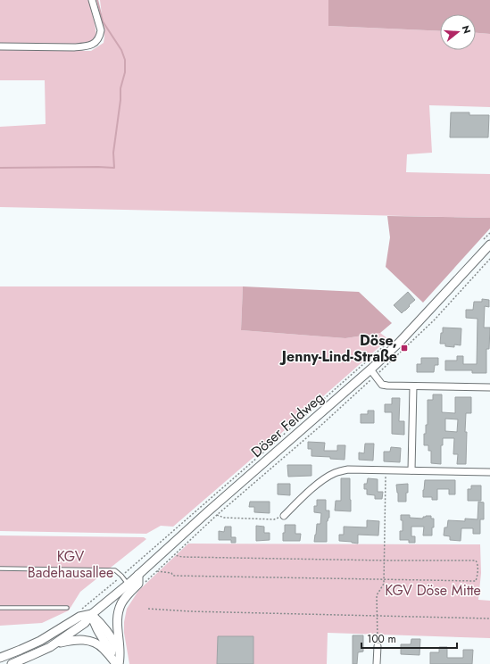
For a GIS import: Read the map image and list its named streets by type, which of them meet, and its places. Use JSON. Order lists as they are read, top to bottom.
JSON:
{
  "streets": {
    "street": ["Döser Feldweg"]
  },
  "parks": ["KGV Badehausallee", "KGV Döse Mitte"],
  "places": {
    "transit": ["Döse, Jenny-Lind-Straße"]
  },
  "scale_bar": "100 m",
  "north": "right"
}
